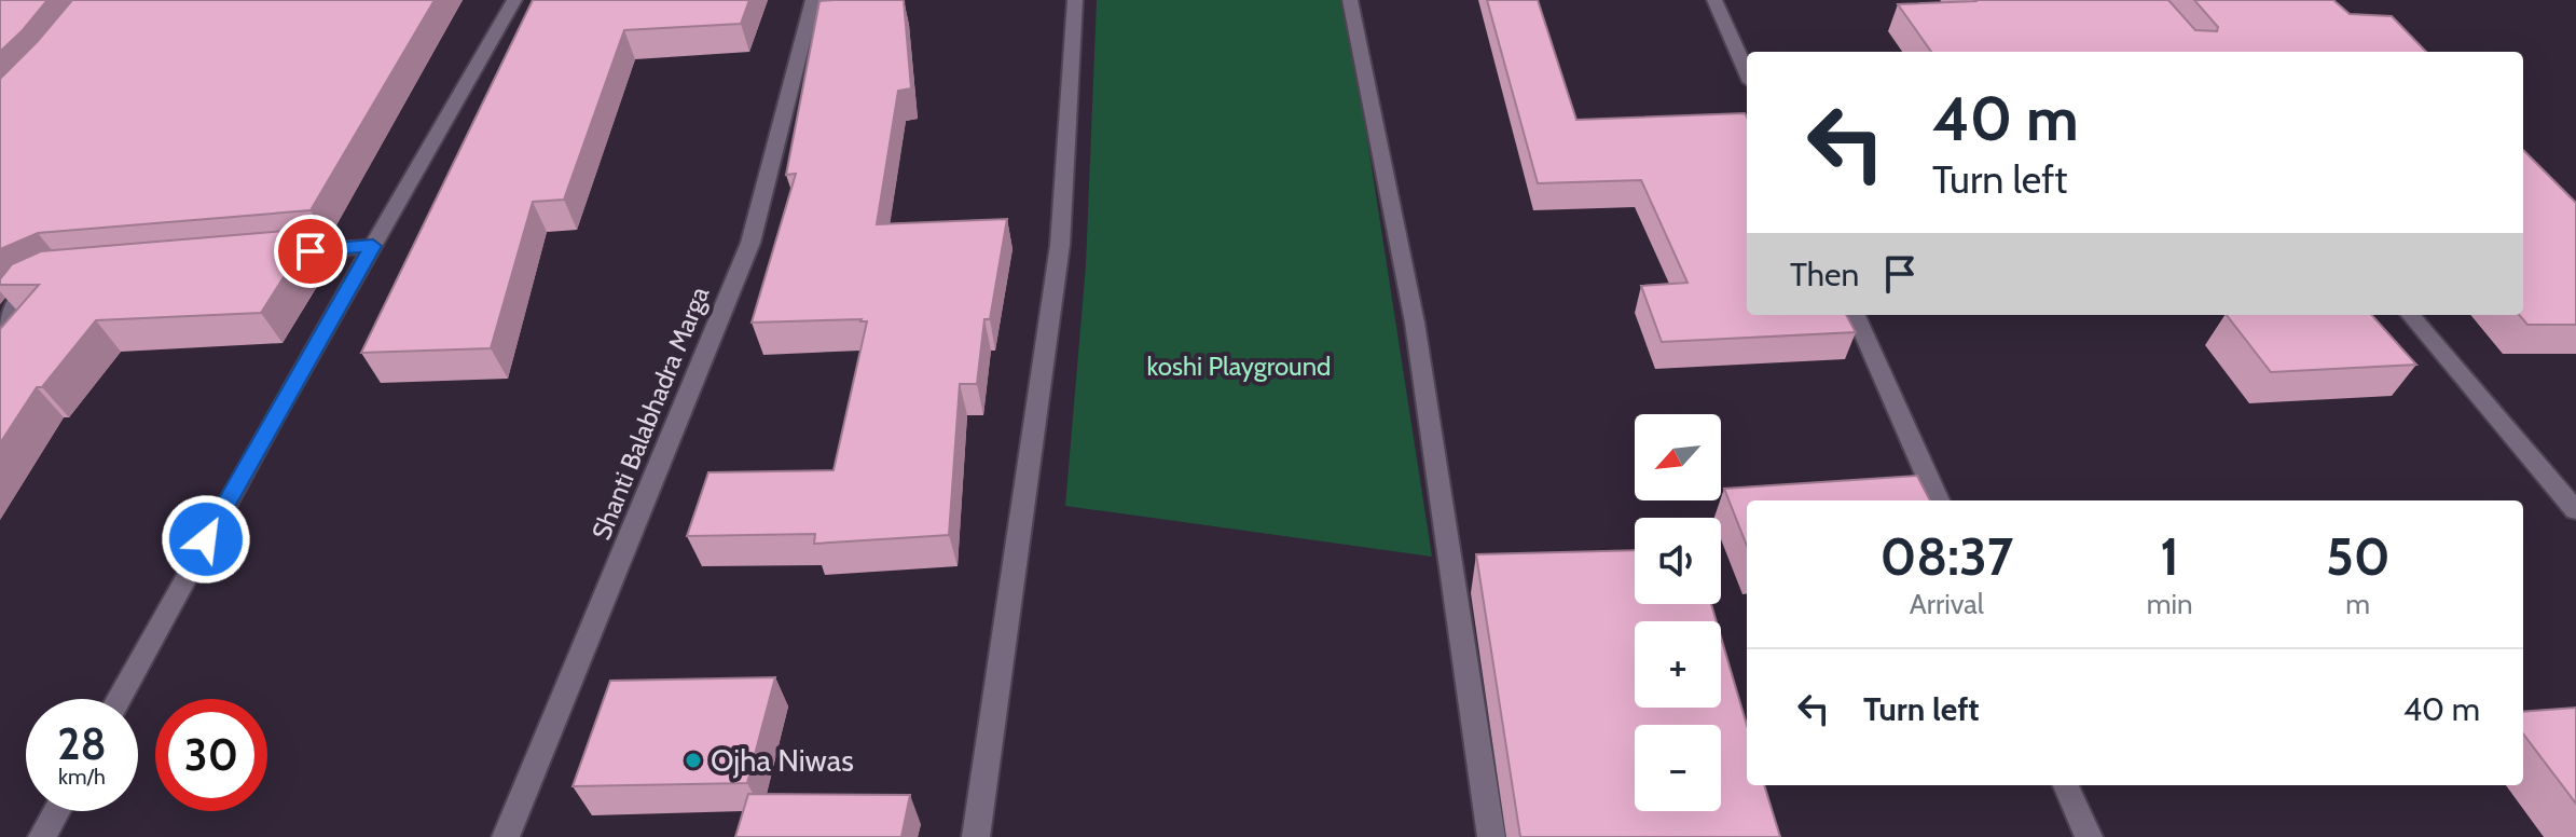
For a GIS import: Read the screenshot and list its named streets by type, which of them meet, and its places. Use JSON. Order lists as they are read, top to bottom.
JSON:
{
  "streets": {
    "street": ["Shanti Balabhadra Marga"]
  },
  "parks": ["koshi Playground"],
  "places": ["Ojha Niwas"],
  "north": "bottom left",
  "page": {
    "turn": ["40 m", "Turn left"],
    "then": "Then",
    "map_buttons": ["+", "−"],
    "eta": [
      "08:37",
      "Arrival",
      "1",
      "min",
      "50",
      "m"
    ],
    "list": [
      {
        "name": "Turn left",
        "value": "40 m"
      }
    ],
    "speed": "28 km/h",
    "limit": "30"
  }
}
